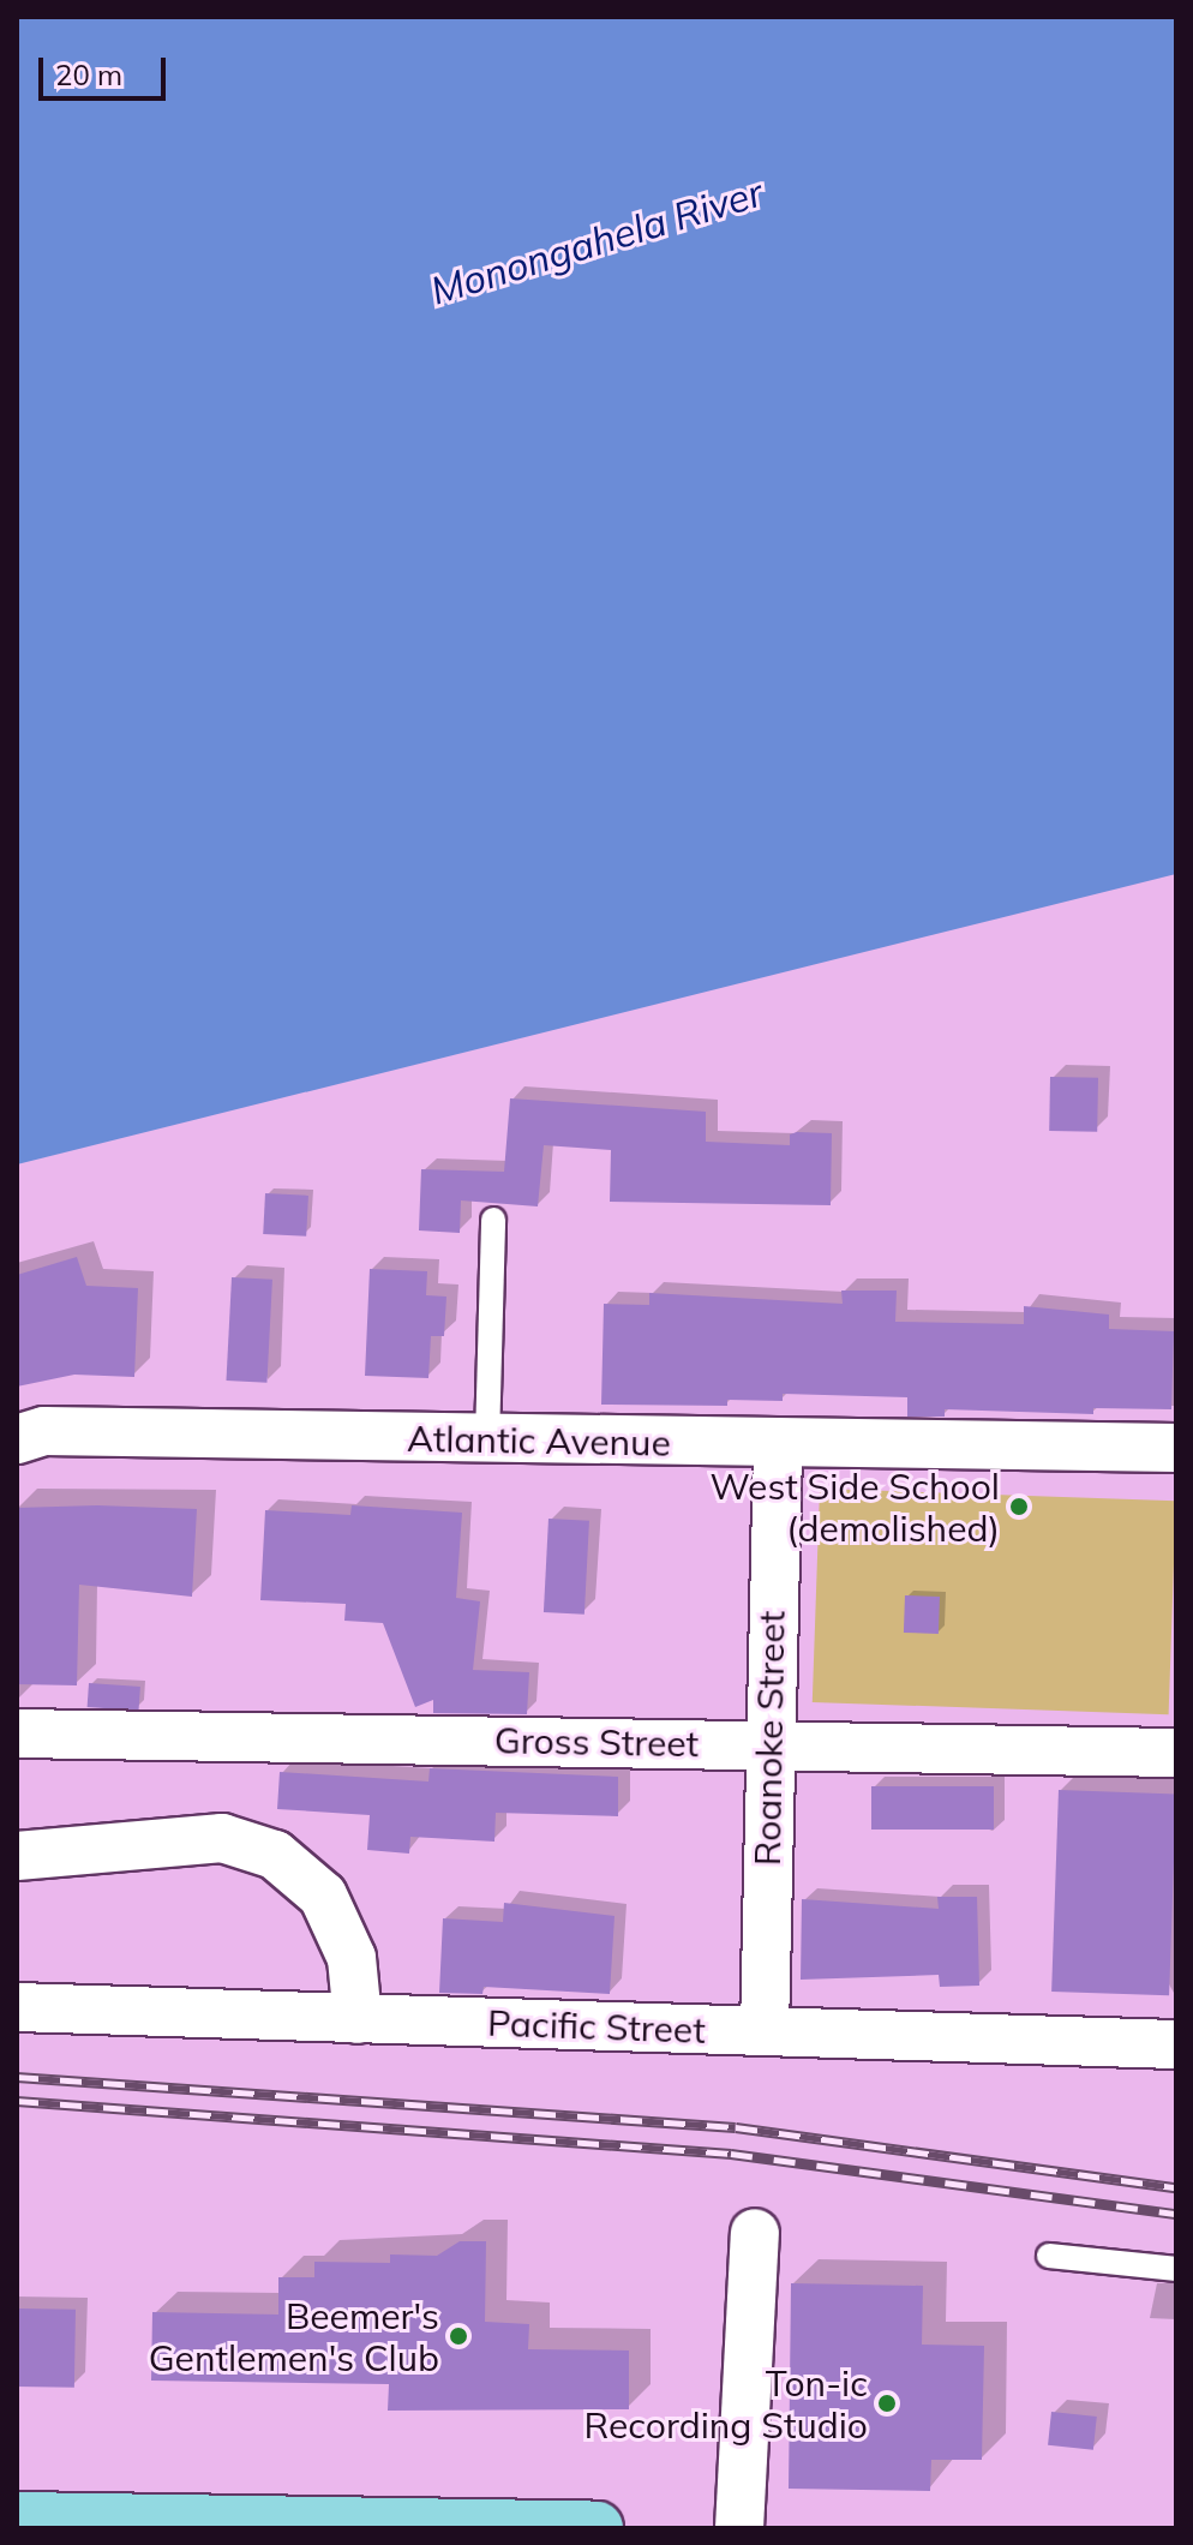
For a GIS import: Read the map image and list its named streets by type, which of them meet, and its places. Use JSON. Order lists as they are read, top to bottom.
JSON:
{
  "streets": {
    "street": [
      "Atlantic Avenue",
      "Roanoke Street",
      "Gross Street",
      "Pacific Street"
    ]
  },
  "crossings": [
    ["Atlantic Avenue", "Roanoke Street"],
    ["Roanoke Street", "Gross Street"],
    ["Roanoke Street", "Pacific Street"]
  ],
  "water": ["Monongahela River"],
  "places": ["West Side School (demolished)", "Beemer's Gentlemen's Club", "Ton-ic Recording Studio"],
  "scale_bar": "20 m"
}
